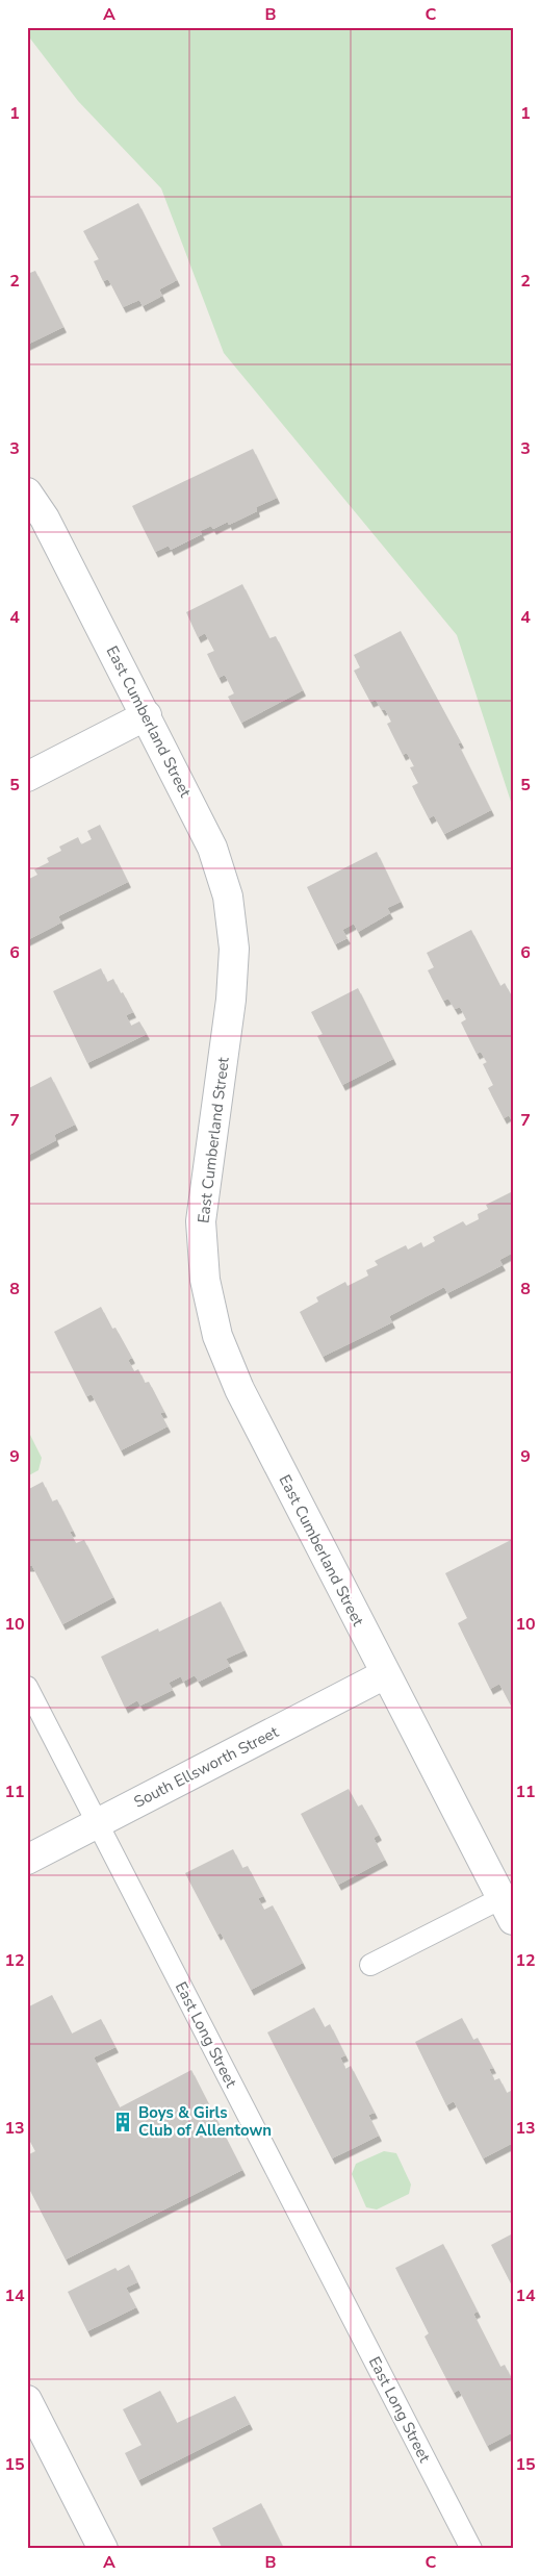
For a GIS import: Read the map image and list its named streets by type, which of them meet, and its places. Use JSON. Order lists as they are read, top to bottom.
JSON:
{
  "streets": {
    "street": ["East Cumberland Street", "South Ellsworth Street"],
    "lane": ["East Long Street"]
  },
  "crossings": [
    ["East Cumberland Street", "South Ellsworth Street"],
    ["South Ellsworth Street", "East Long Street"]
  ],
  "places": {
    "building": ["Boys & Girls Club of Allentown"]
  },
  "grid": {
    "columns": ["A", "B", "C"],
    "rows": [
      "1",
      "2",
      "3",
      "4",
      "5",
      "6",
      "7",
      "8",
      "9",
      "10",
      "11",
      "12",
      "13",
      "14",
      "15"
    ]
  }
}
